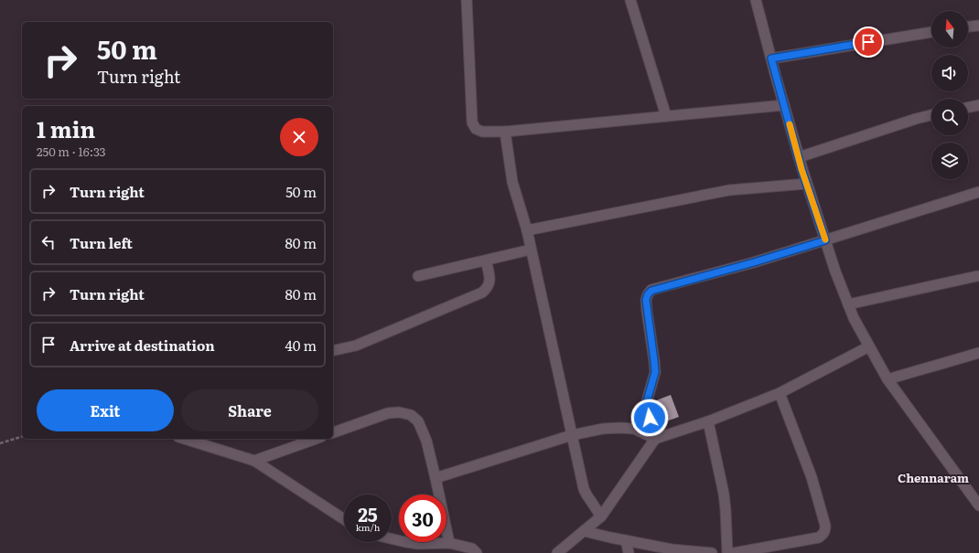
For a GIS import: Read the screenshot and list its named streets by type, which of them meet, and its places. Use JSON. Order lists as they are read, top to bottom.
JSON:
{
  "districts": ["Chennaram"],
  "north": "top",
  "page": {
    "turn": ["50 m", "Turn right"],
    "heading": ["1 min", "250 m · 16:33"],
    "list": [
      {
        "name": "Turn right",
        "value": "50 m"
      },
      {
        "name": "Turn left",
        "value": "80 m"
      },
      {
        "name": "Turn right",
        "value": "80 m"
      },
      {
        "name": "Arrive at destination",
        "value": "40 m"
      }
    ],
    "buttons": ["Exit", "Share"],
    "speed": "25 km/h",
    "limit": "30"
  }
}
